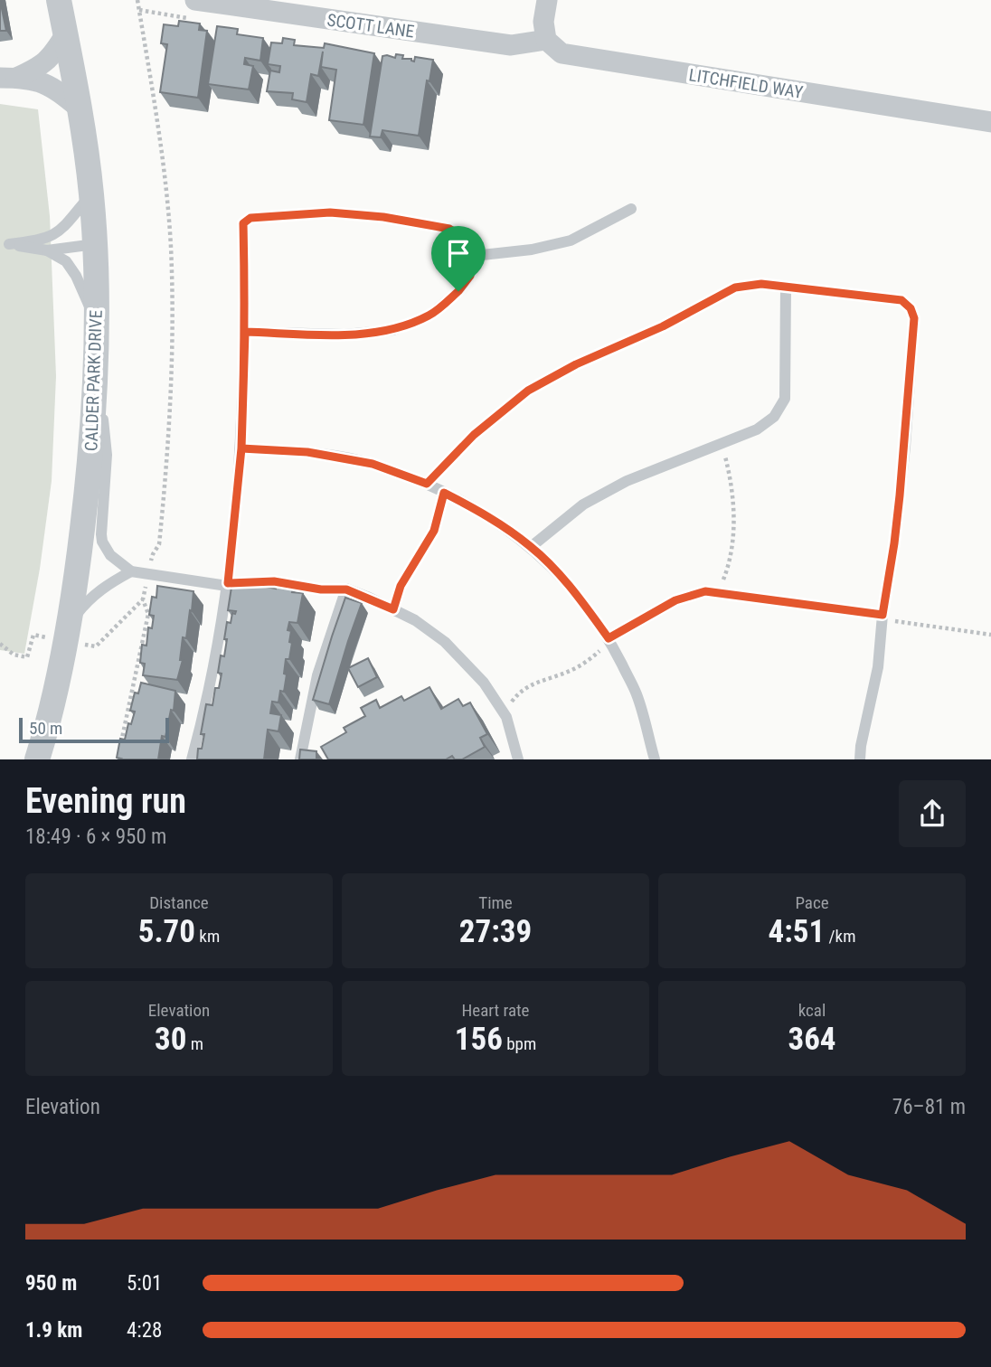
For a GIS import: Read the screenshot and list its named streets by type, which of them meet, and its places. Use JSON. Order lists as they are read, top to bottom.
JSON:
{
  "streets": {
    "street": ["SCOTT LANE", "LITCHFIELD WAY", "CALDER PARK DRIVE"]
  },
  "crossings": [
    ["SCOTT LANE", "LITCHFIELD WAY"]
  ],
  "scale_bar": "50 m",
  "page": {
    "scale": "50 m",
    "heading": ["Evening run", "18:49 · 6 × 950 m"],
    "stats": [
      ["Distance", "5.70 km"],
      ["Time", "27:39"],
      ["Pace", "4:51 /km"],
      ["Elevation", "30 m"],
      ["Heart rate", "156 bpm"],
      ["kcal", "364"]
    ],
    "chart": ["Elevation", "76–81 m"],
    "list": [
      {
        "name": "950 m",
        "note": "5:01"
      },
      {
        "name": "1.9 km",
        "note": "4:28"
      }
    ]
  }
}
